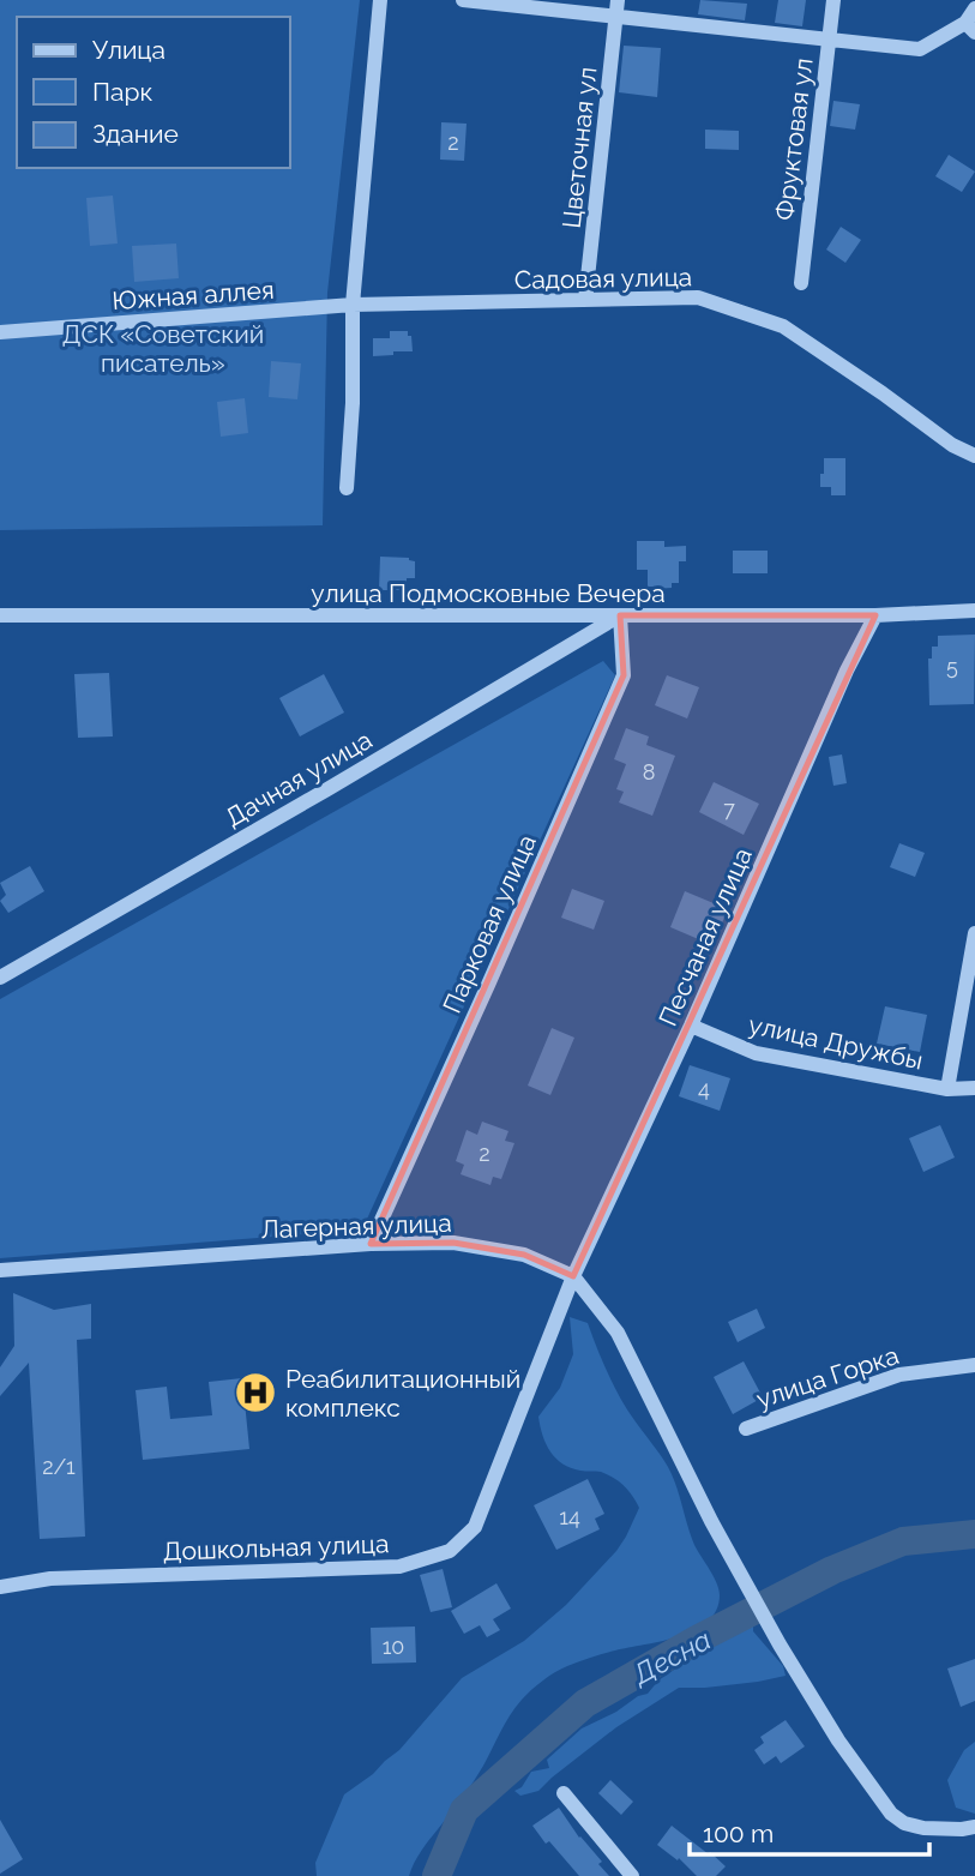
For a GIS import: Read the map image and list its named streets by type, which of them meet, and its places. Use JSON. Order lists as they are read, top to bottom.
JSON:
{
  "streets": {
    "street": [
      "Фруктовая ул",
      "Цветочная ул",
      "Садовая улица",
      "Южная аллея",
      "улица Подмосковные Вечера",
      "Дачная улица",
      "Парковая улица",
      "Песчаная улица",
      "улица Дружбы",
      "Лагерная улица",
      "улица Горка",
      "Дошкольная улица"
    ]
  },
  "crossings": [
    ["Цветочная ул", "Садовая улица"],
    ["Садовая улица", "Южная аллея"],
    ["улица Подмосковные Вечера", "Дачная улица"],
    ["улица Подмосковные Вечера", "Парковая улица"],
    ["улица Подмосковные Вечера", "Песчаная улица"],
    ["Дачная улица", "Парковая улица"],
    ["Парковая улица", "Лагерная улица"],
    ["Песчаная улица", "улица Дружбы"],
    ["Песчаная улица", "Лагерная улица"],
    ["Песчаная улица", "Дошкольная улица"],
    ["Лагерная улица", "Дошкольная улица"]
  ],
  "water": ["Десна"],
  "parks": ["ДСК «Советский писатель»"],
  "places": {
    "hospital": ["Реабилитационный комплекс"]
  },
  "house_numbers": [
    "2",
    "5",
    "8",
    "7",
    "4",
    "2",
    "2/1",
    "14",
    "10"
  ],
  "legend": ["Улица", "Парк", "Здание"],
  "scale_bar": "100 m"
}
